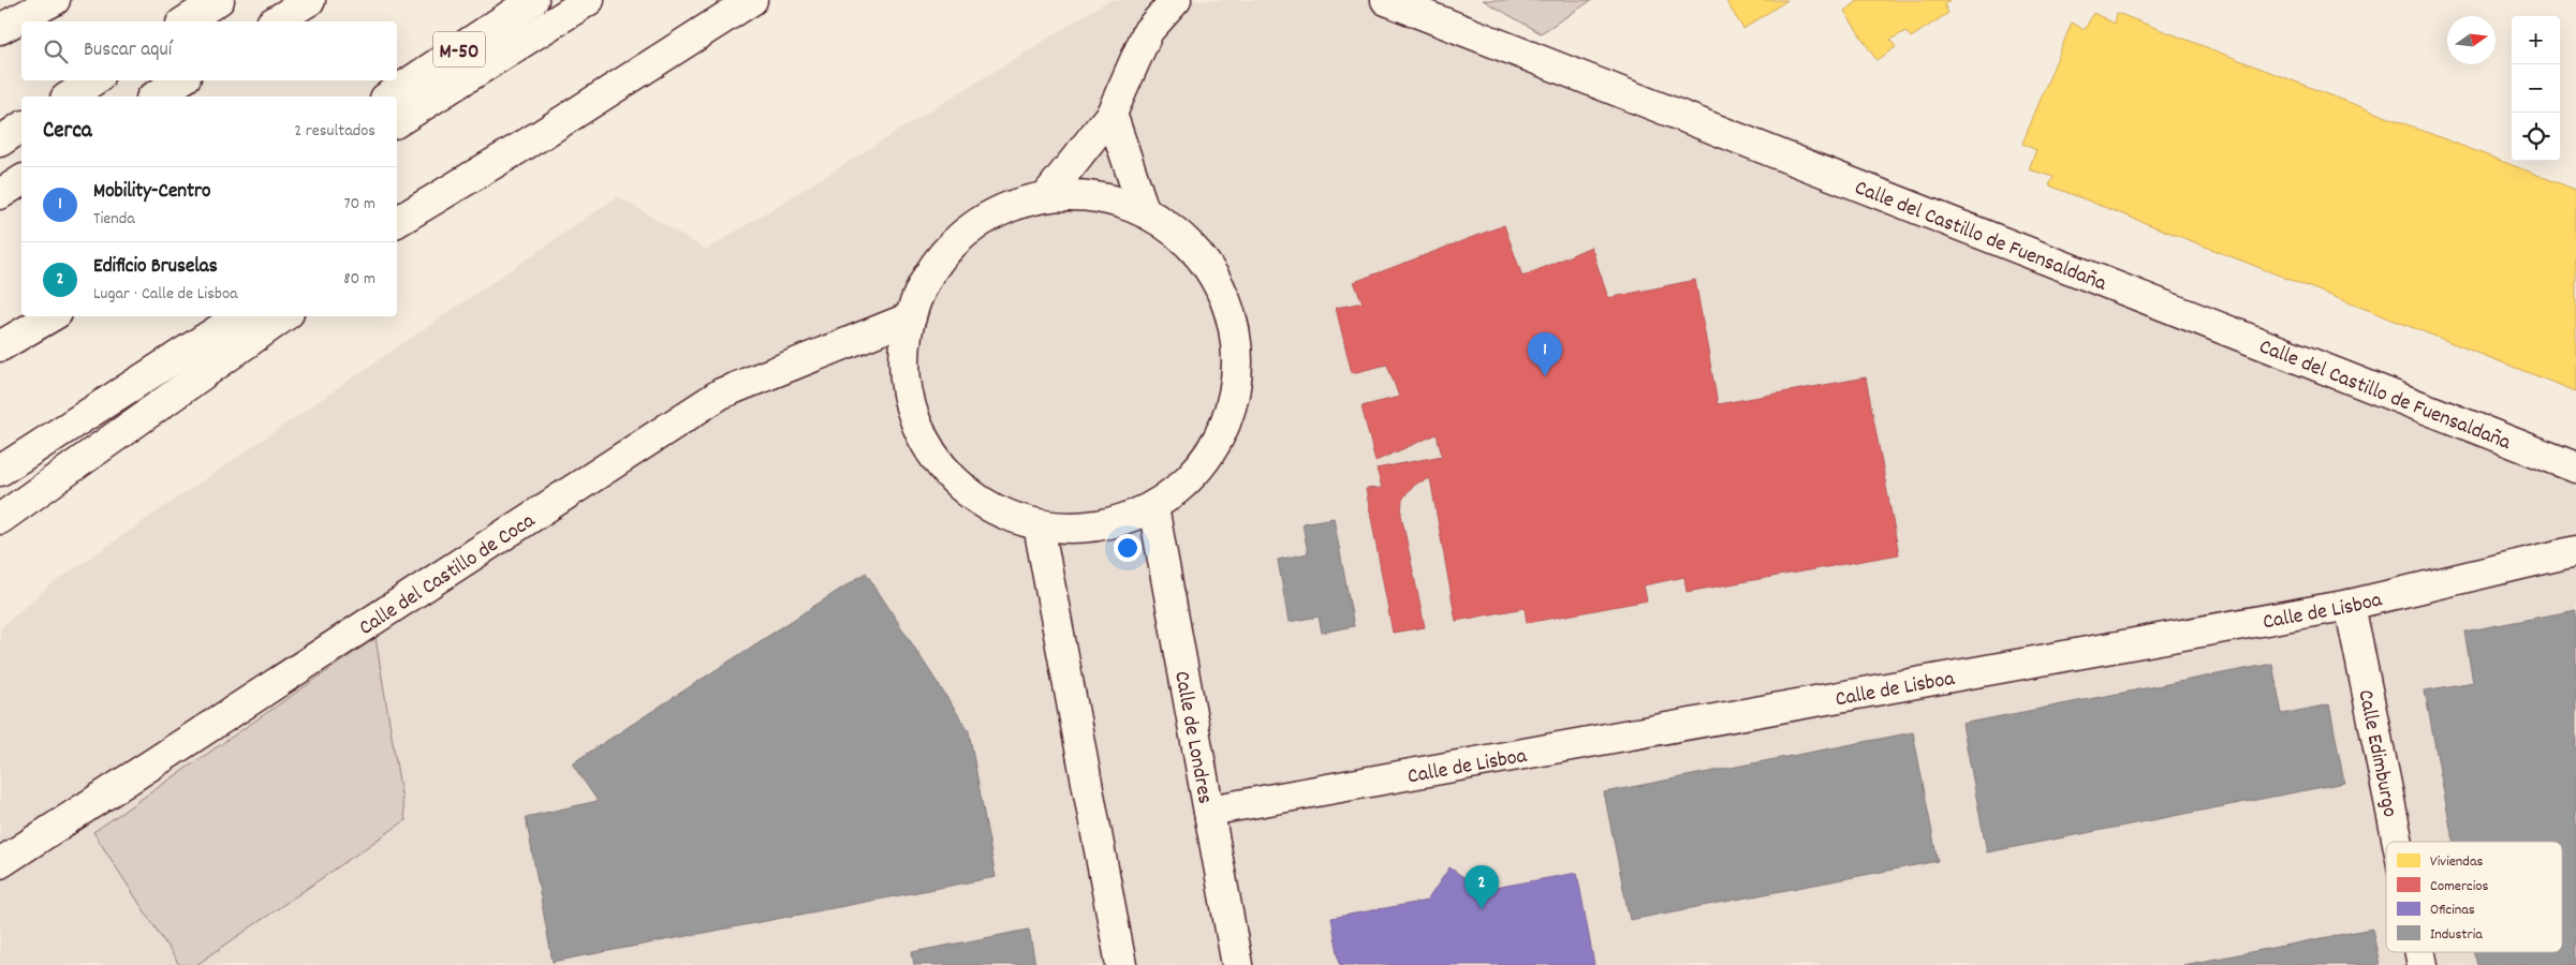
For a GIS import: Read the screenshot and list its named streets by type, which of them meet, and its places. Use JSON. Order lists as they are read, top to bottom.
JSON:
{
  "streets": {
    "main road": [
      "M-50",
      "Calle del Castillo de Fuensaldaña",
      "Calle del Castillo de Coca",
      "Calle de Lisboa",
      "Calle de Londres",
      "Calle Edimburgo"
    ]
  },
  "crossings": [
    ["Calle de Lisboa", "Calle de Londres"],
    ["Calle de Lisboa", "Calle Edimburgo"]
  ],
  "legend": [
    "Viviendas",
    "Comercios",
    "Oficinas",
    "Industria"
  ],
  "north": "right",
  "page": {
    "map_buttons": ["+", "−"],
    "search": "Buscar aquí",
    "heading": ["Cerca", "2 resultados"],
    "list": [
      {
        "mark": "1",
        "name": "Mobility-Centro",
        "note": "Tienda",
        "value": "70 m"
      },
      {
        "mark": "2",
        "name": "Edificio Bruselas",
        "note": "Lugar · Calle de Lisboa",
        "value": "80 m"
      }
    ],
    "pins": ["1", "2"]
  }
}
